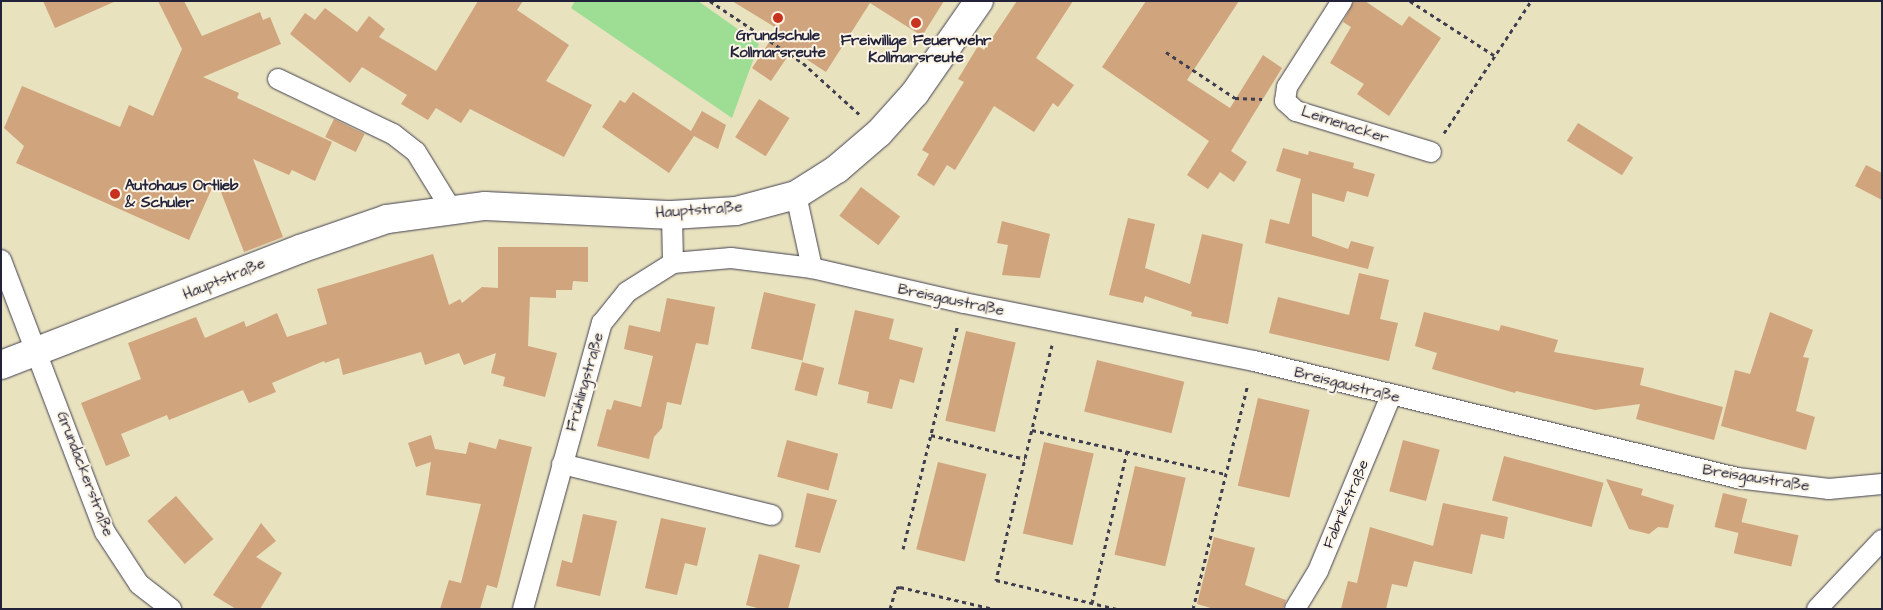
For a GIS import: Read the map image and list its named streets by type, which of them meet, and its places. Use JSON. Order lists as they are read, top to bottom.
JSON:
{
  "streets": {
    "main road": ["Hauptstraße"],
    "street": [
      "Leimenacker",
      "Breisgaustraße",
      "Frühlingstraße",
      "Grundackerstraße",
      "Fabrikstraße"
    ]
  },
  "crossings": [
    ["Hauptstraße", "Grundackerstraße"],
    ["Breisgaustraße", "Frühlingstraße"],
    ["Breisgaustraße", "Fabrikstraße"]
  ],
  "places": ["Grundschule Kollmarsreute", "Freiwillige Feuerwehr Kollmarsreute", "Autohaus Ortlieb & Schuler"]
}
